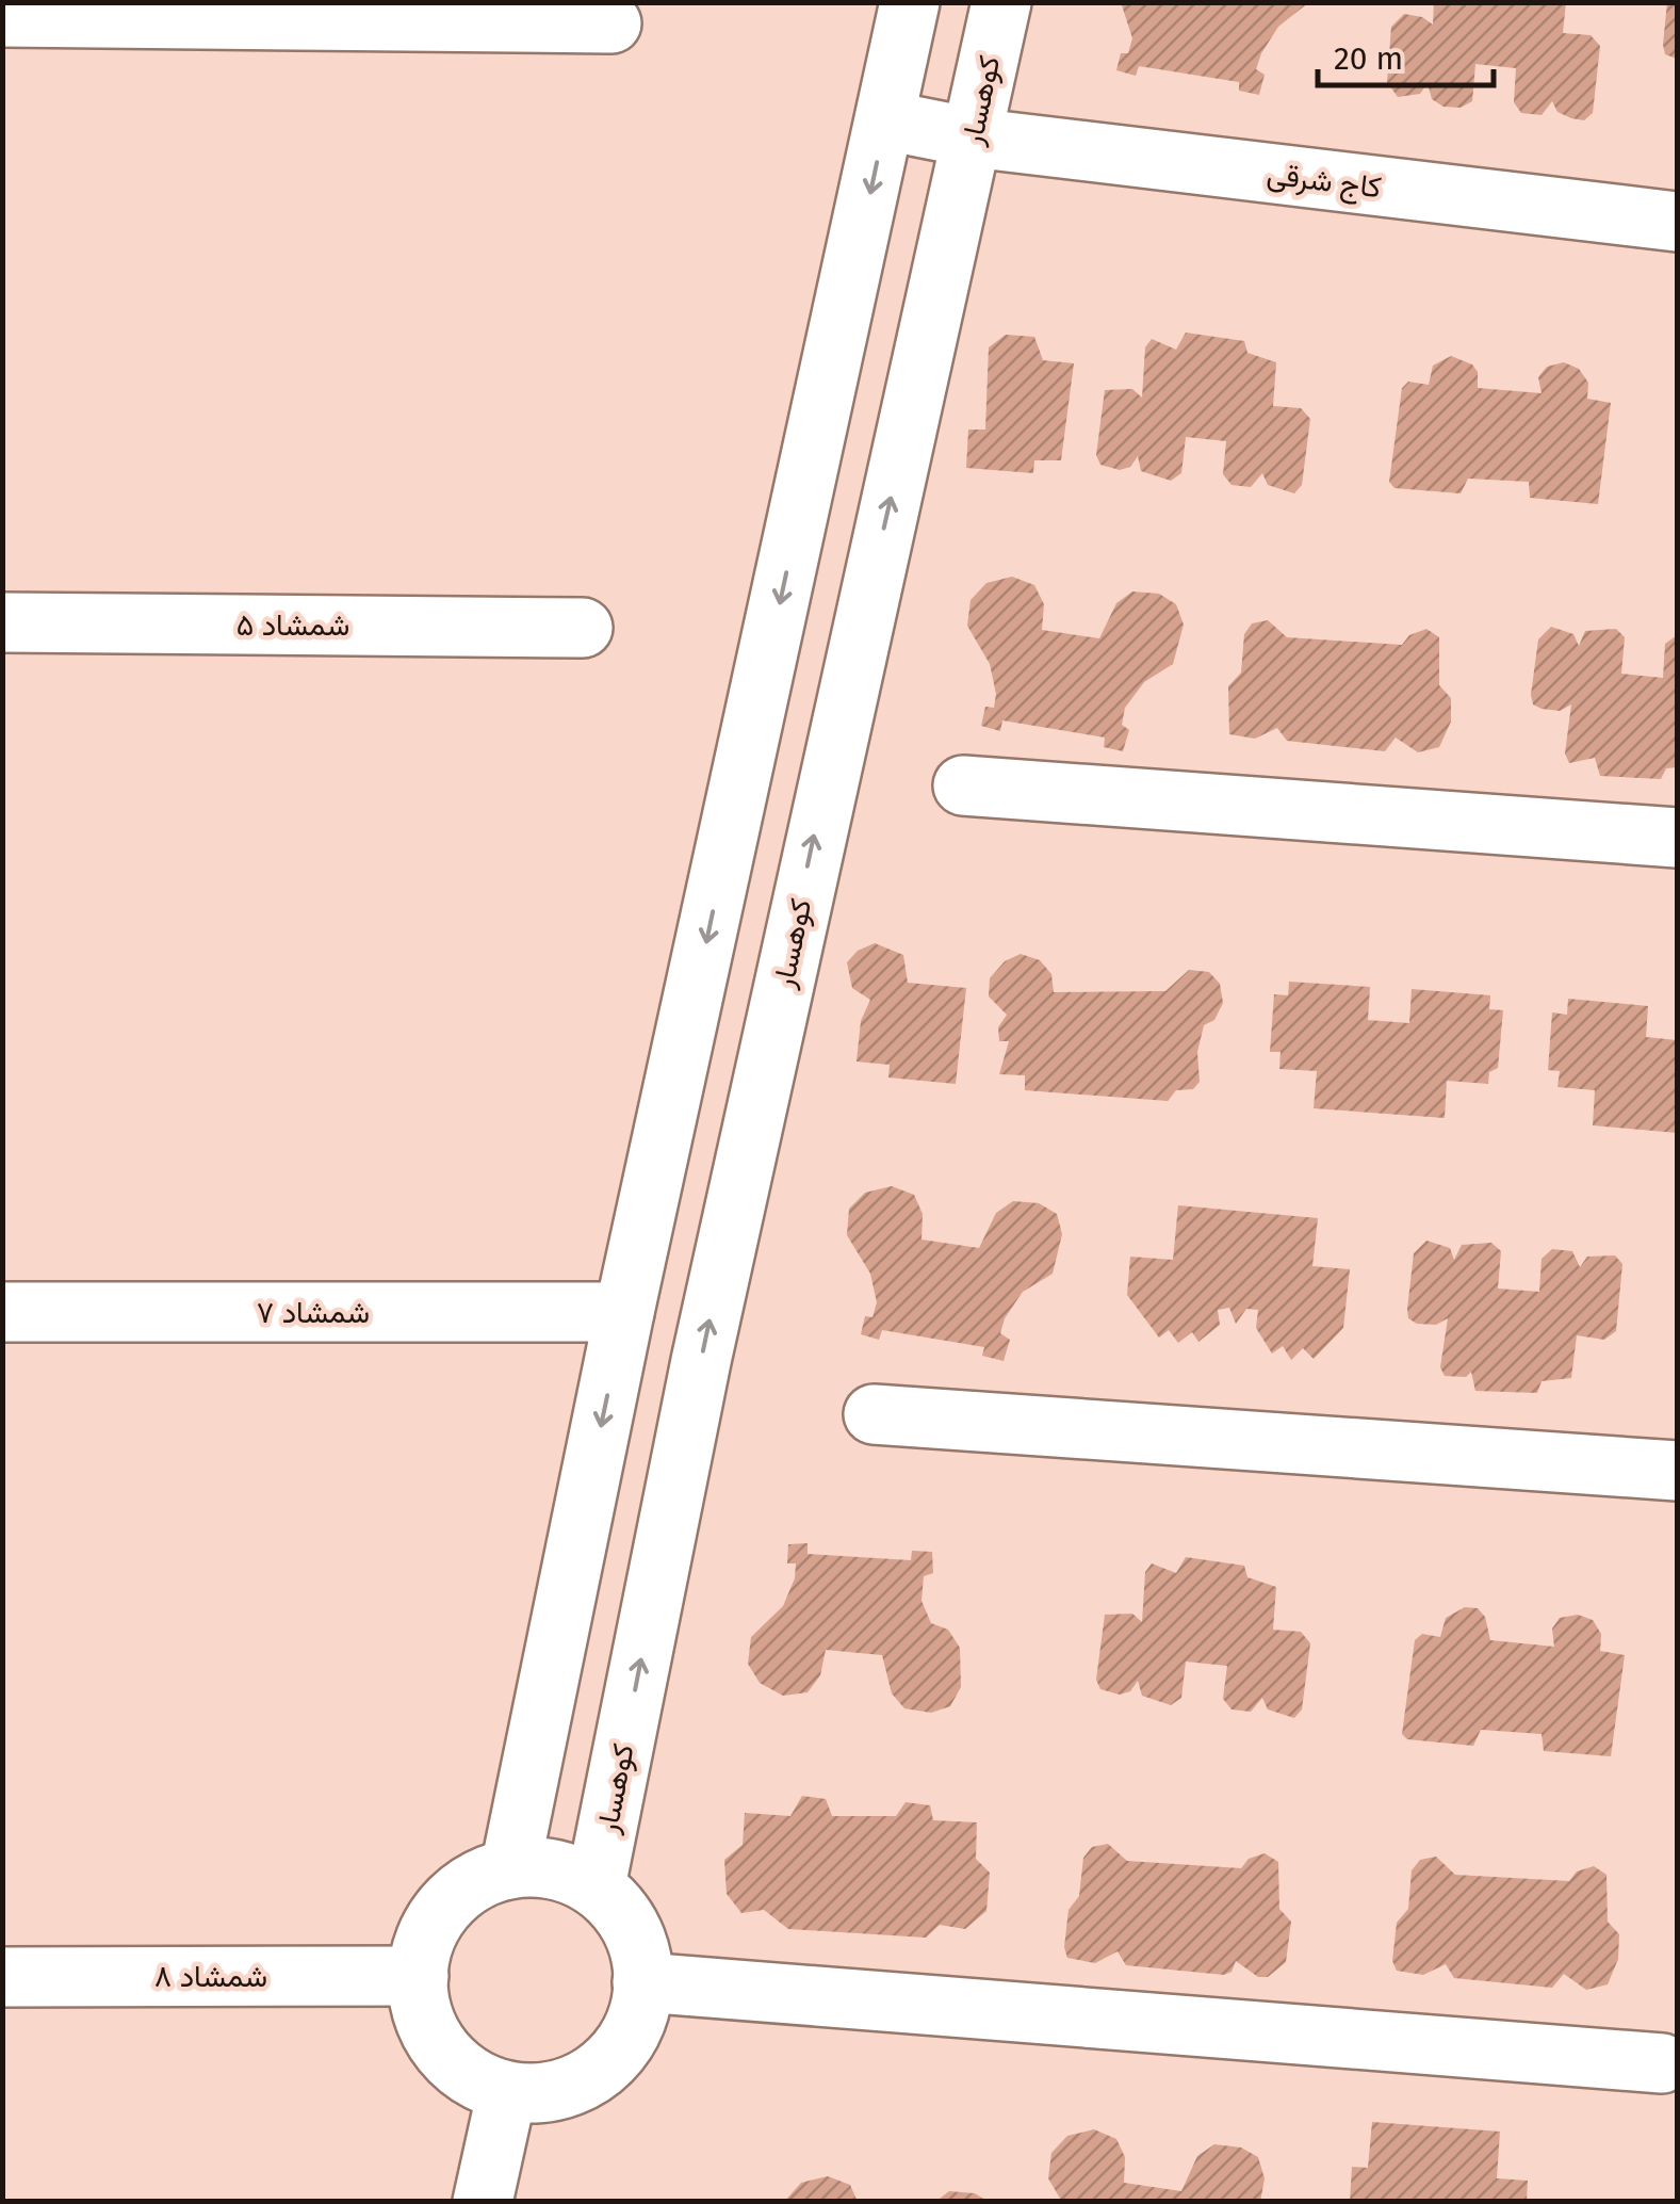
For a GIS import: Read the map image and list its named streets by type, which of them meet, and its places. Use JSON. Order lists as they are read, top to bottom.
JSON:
{
  "streets": {
    "street": [
      "کوهسار",
      "کاج شرقی",
      "شمشاد ۵",
      "شمشاد ۷",
      "شمشاد ۸"
    ]
  },
  "crossings": [
    ["کوهسار", "کاج شرقی"],
    ["کوهسار", "شمشاد ۸"]
  ],
  "scale_bar": "20 m"
}
